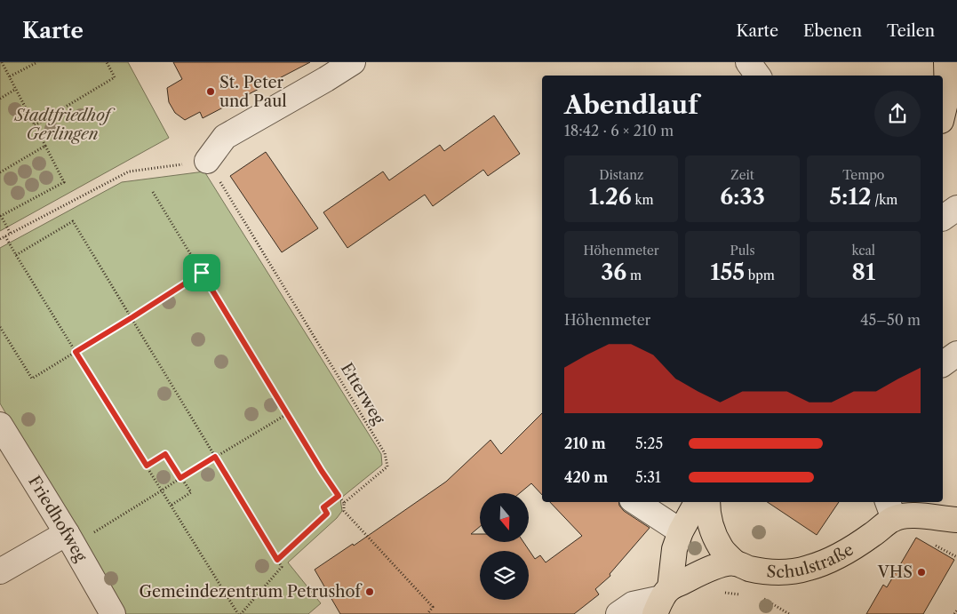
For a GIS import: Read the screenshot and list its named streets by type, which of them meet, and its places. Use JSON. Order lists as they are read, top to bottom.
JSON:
{
  "streets": {
    "main road": ["Schulstraße"],
    "street": ["Friedhofweg"],
    "path": ["Etterweg"]
  },
  "parks": ["Stadtfriedhof Gerlingen"],
  "places": ["St. Peter und Paul", "VHS", "Gemeindezentrum Petrushof"],
  "north": "bottom",
  "page": {
    "header": "Karte",
    "nav": ["Karte", "Ebenen", "Teilen"],
    "heading": ["Abendlauf", "18:42 · 6 × 210 m"],
    "stats": [
      ["Distanz", "1.26 km"],
      ["Zeit", "6:33"],
      ["Tempo", "5:12 /km"],
      ["Höhenmeter", "36 m"],
      ["Puls", "155 bpm"],
      ["kcal", "81"]
    ],
    "chart": ["Höhenmeter", "45–50 m"],
    "list": [
      {
        "name": "210 m",
        "note": "5:25"
      },
      {
        "name": "420 m",
        "note": "5:31"
      }
    ]
  }
}
